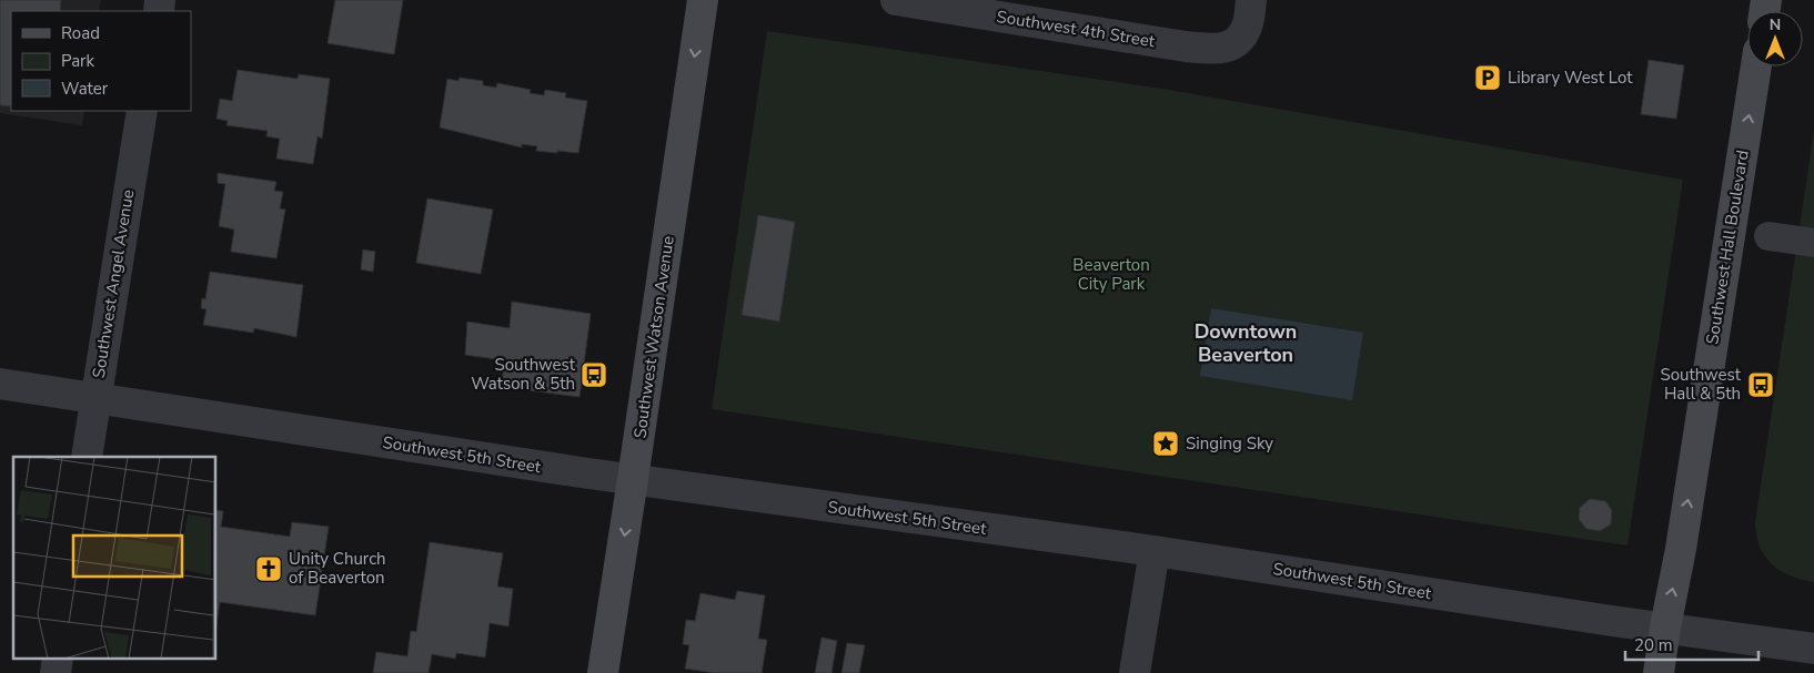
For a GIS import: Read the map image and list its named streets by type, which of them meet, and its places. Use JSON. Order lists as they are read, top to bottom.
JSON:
{
  "streets": {
    "main road": ["Southwest Hall Boulevard", "Southwest Watson Avenue"],
    "street": ["Southwest 4th Street", "Southwest Angel Avenue", "Southwest 5th Street"]
  },
  "crossings": [
    ["Southwest Hall Boulevard", "Southwest 5th Street"],
    ["Southwest Angel Avenue", "Southwest 5th Street"],
    ["Southwest Watson Avenue", "Southwest 5th Street"]
  ],
  "one_way": ["Southwest Hall Boulevard", "Southwest Watson Avenue"],
  "districts": ["Downtown Beaverton"],
  "parks": ["Beaverton City Park"],
  "places": {
    "parking": ["Library West Lot"],
    "bus stop": ["Southwest Watson & 5th", "Southwest Hall & 5th"],
    "place": ["Singing Sky"],
    "church": ["Unity Church of Beaverton"]
  },
  "legend": ["Road", "Park", "Water"],
  "scale_bar": "20 m",
  "north": "top"
}
